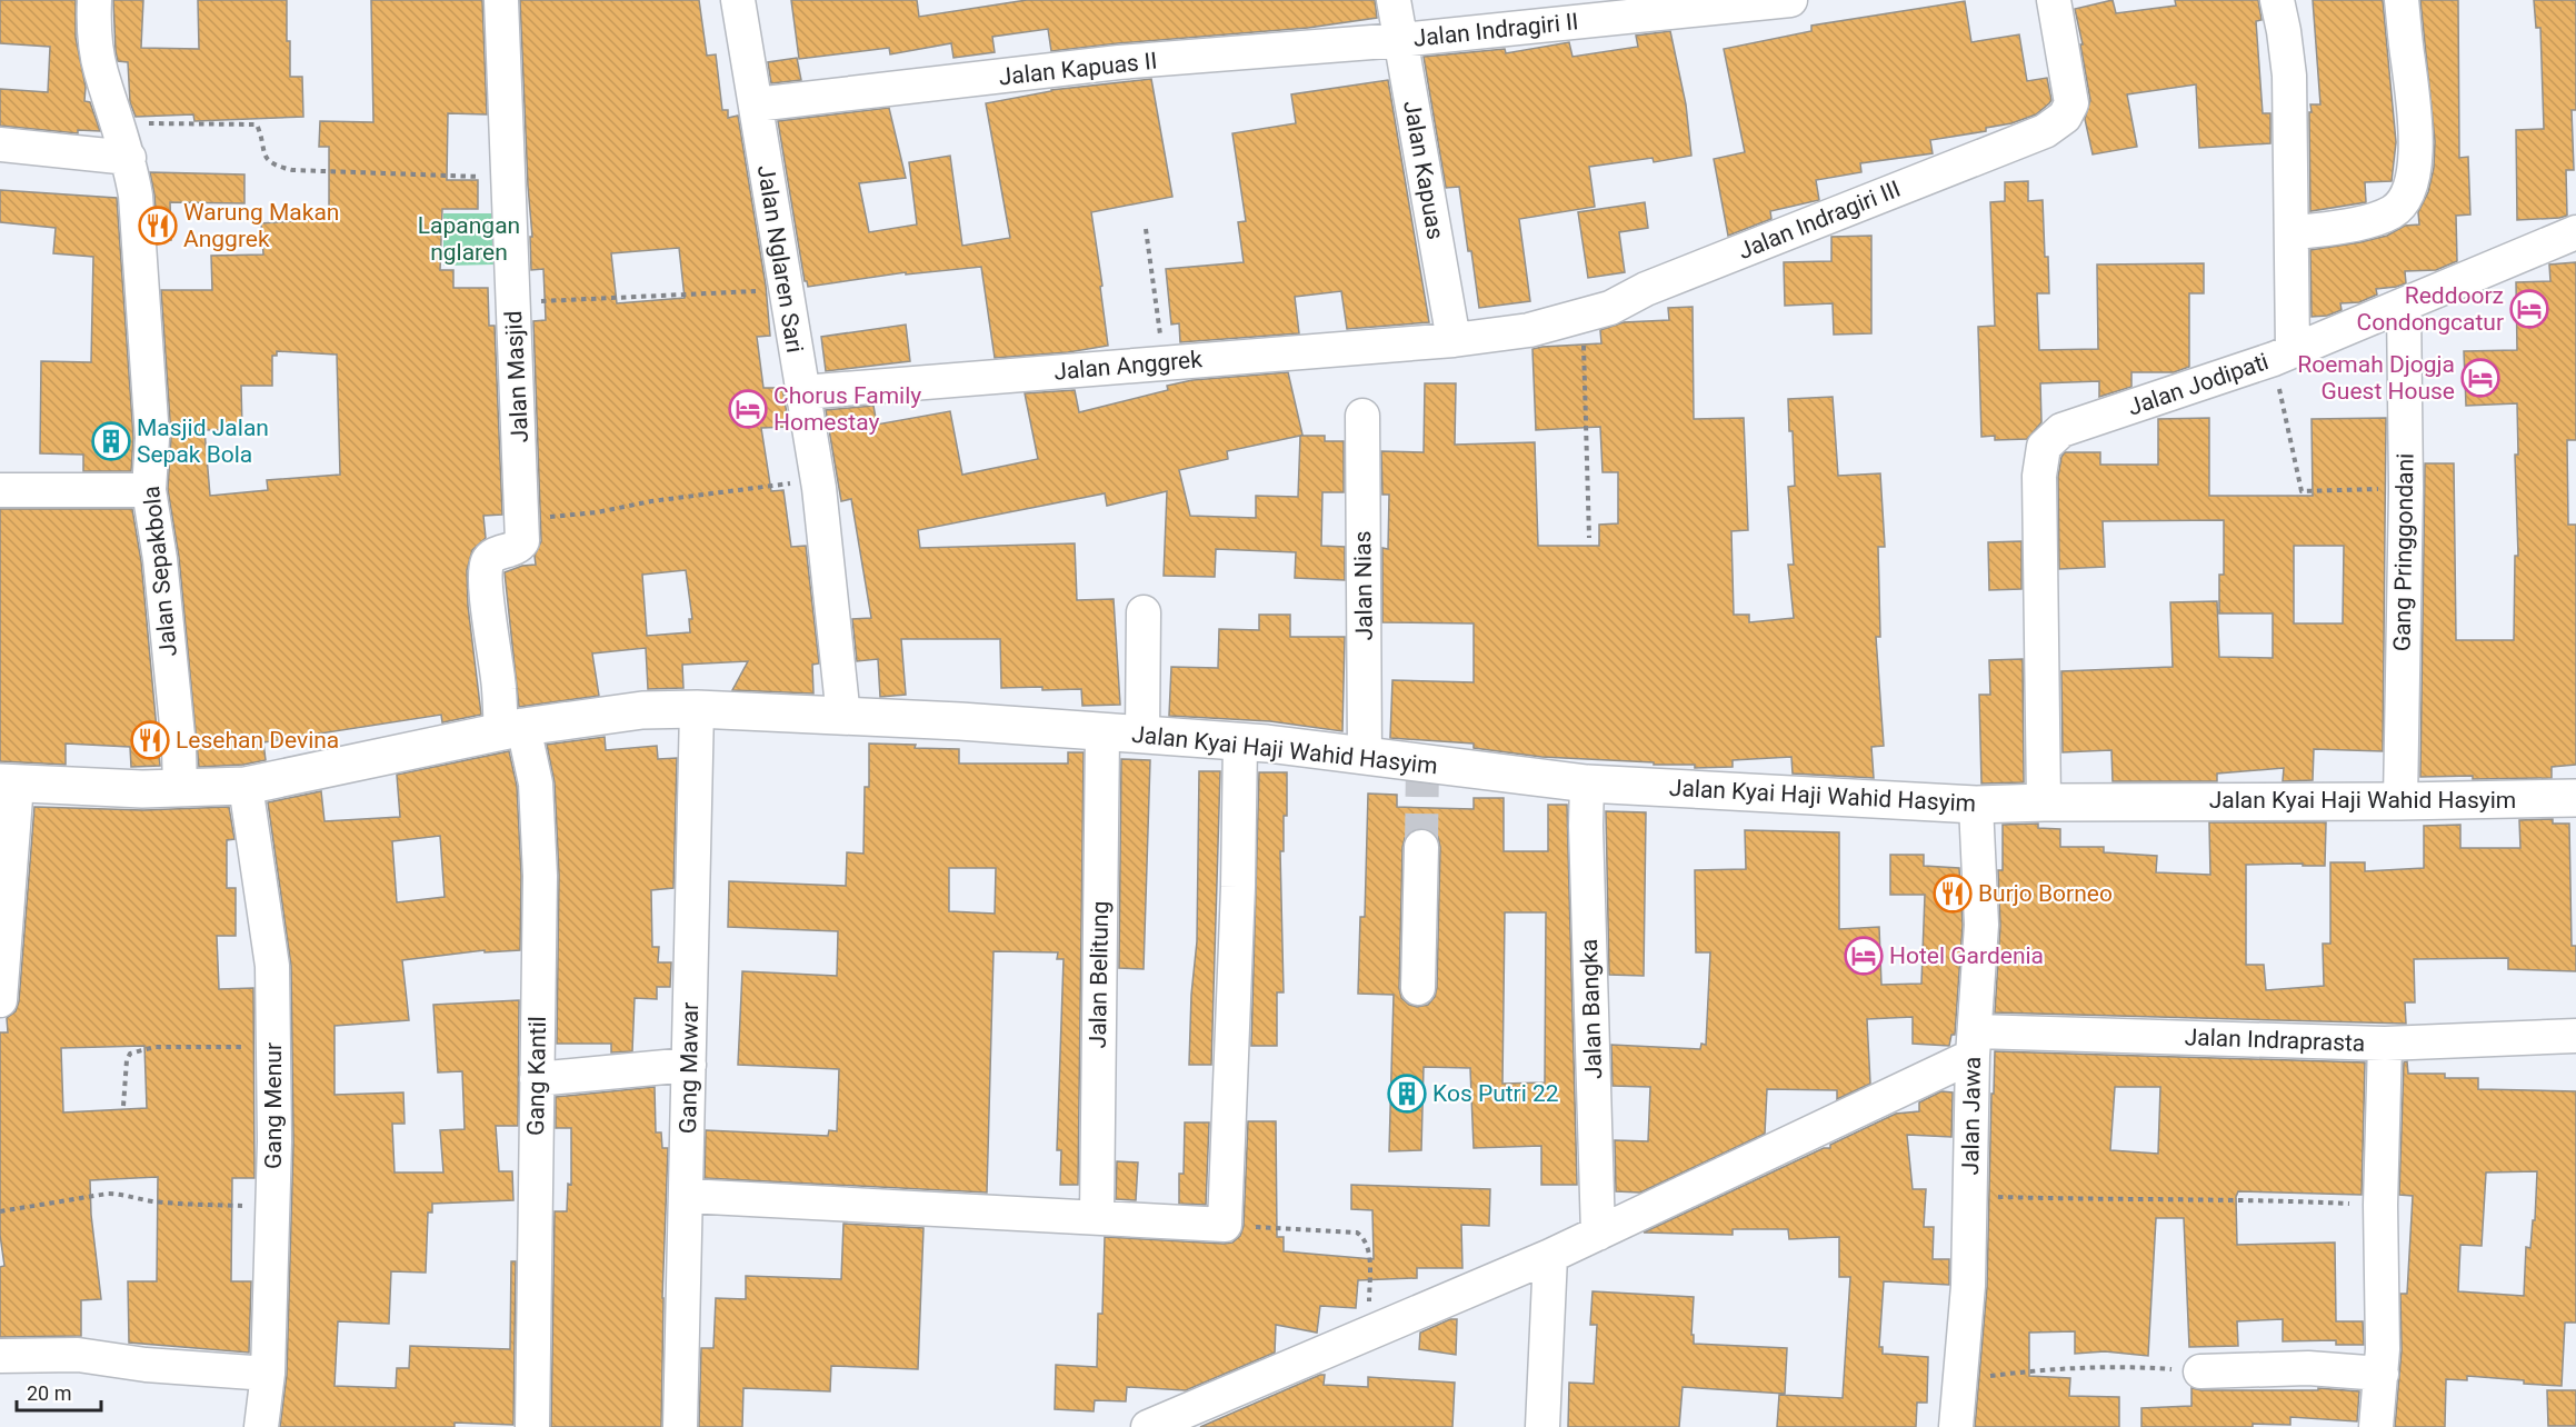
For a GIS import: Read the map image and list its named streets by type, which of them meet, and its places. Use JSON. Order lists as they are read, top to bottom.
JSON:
{
  "streets": {
    "main road": ["Jalan Kyai Haji Wahid Hasyim"],
    "street": [
      "Jalan Indragiri II",
      "Jalan Kapuas II",
      "Jalan Kapuas",
      "Jalan Indragiri III",
      "Jalan Nglaren Sari",
      "Jalan Anggrek",
      "Jalan Masjid",
      "Jalan Jodipati",
      "Gang Pringgondani",
      "Jalan Sepakbola",
      "Jalan Nias",
      "Jalan Belitung",
      "Jalan Bangka",
      "Jalan Indraprasta",
      "Gang Mawar",
      "Gang Kantil",
      "Gang Menur",
      "Jalan Jawa"
    ]
  },
  "crossings": [
    ["Jalan Indragiri II", "Jalan Kapuas II"],
    ["Jalan Indragiri II", "Jalan Kapuas"],
    ["Jalan Kapuas II", "Jalan Kapuas"],
    ["Jalan Kapuas II", "Jalan Nglaren Sari"],
    ["Jalan Kapuas", "Jalan Indragiri III"],
    ["Jalan Kapuas", "Jalan Anggrek"],
    ["Jalan Indragiri III", "Jalan Anggrek"],
    ["Jalan Nglaren Sari", "Jalan Anggrek"],
    ["Jalan Nglaren Sari", "Jalan Kyai Haji Wahid Hasyim"],
    ["Jalan Masjid", "Jalan Kyai Haji Wahid Hasyim"],
    ["Jalan Masjid", "Gang Kantil"],
    ["Jalan Jodipati", "Gang Pringgondani"],
    ["Jalan Jodipati", "Jalan Kyai Haji Wahid Hasyim"],
    ["Gang Pringgondani", "Jalan Kyai Haji Wahid Hasyim"],
    ["Jalan Sepakbola", "Jalan Kyai Haji Wahid Hasyim"],
    ["Jalan Nias", "Jalan Kyai Haji Wahid Hasyim"],
    ["Jalan Kyai Haji Wahid Hasyim", "Jalan Belitung"],
    ["Jalan Kyai Haji Wahid Hasyim", "Jalan Bangka"],
    ["Jalan Kyai Haji Wahid Hasyim", "Gang Mawar"],
    ["Jalan Kyai Haji Wahid Hasyim", "Gang Kantil"],
    ["Jalan Kyai Haji Wahid Hasyim", "Gang Menur"],
    ["Jalan Kyai Haji Wahid Hasyim", "Jalan Jawa"],
    ["Jalan Indraprasta", "Jalan Jawa"]
  ],
  "parks": ["Lapangan nglaren"],
  "places": {
    "restaurant": ["Warung Makan Anggrek", "Lesehan Devina", "Burjo Borneo"],
    "hotel": [
      "Reddoorz Condongcatur",
      "Roemah Djogja Guest House",
      "Chorus Family Homestay",
      "Hotel Gardenia"
    ],
    "building": ["Masjid Jalan Sepak Bola", "Kos Putri 22"]
  },
  "scale_bar": "20 m"
}
